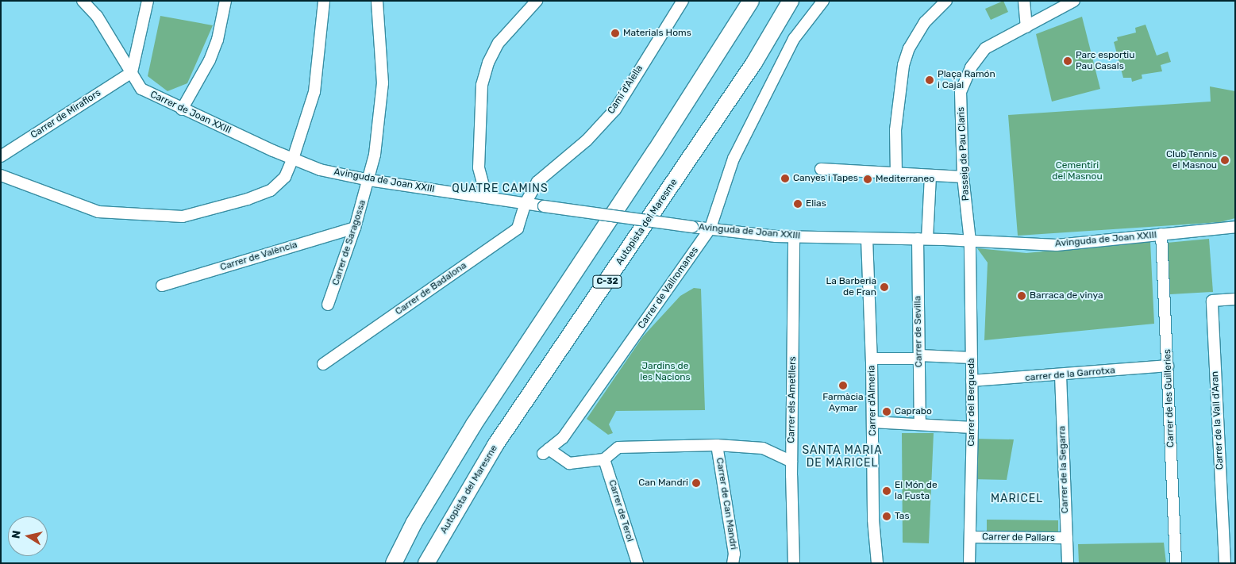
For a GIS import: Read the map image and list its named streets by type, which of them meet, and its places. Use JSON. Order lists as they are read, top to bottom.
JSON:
{
  "streets": {
    "highway": ["Autopista del Maresme", "C-32"],
    "street": [
      "Camí d'Alella",
      "Carrer de Joan XXIII",
      "Carrer de Miraflors",
      "Passeig de Pau Claris",
      "Avinguda de Joan XXIII",
      "Carrer de Saragossa",
      "Carrer de València",
      "Carrer de Vallromanes",
      "Carrer de Badalona",
      "Carrer de Sevilla",
      "carrer de la Garrotxa",
      "Carrer de les Guilleries",
      "Carrer els Ametllers",
      "Carrer d'Almeria",
      "Carrer del Berguedà",
      "Carrer de la Vall d'Aran",
      "Carrer de la Segarra",
      "Carrer de Can Mandri",
      "Carrer de Terol",
      "Carrer de Pallars"
    ]
  },
  "crossings": [
    ["Camí d'Alella", "Avinguda de Joan XXIII"],
    ["Camí d'Alella", "Carrer de Badalona"],
    ["Carrer de Joan XXIII", "Carrer de Miraflors"],
    ["Carrer de Joan XXIII", "Avinguda de Joan XXIII"],
    ["Passeig de Pau Claris", "Avinguda de Joan XXIII"],
    ["Passeig de Pau Claris", "Carrer del Berguedà"],
    ["Avinguda de Joan XXIII", "Carrer de Saragossa"],
    ["Avinguda de Joan XXIII", "Carrer de Vallromanes"],
    ["Avinguda de Joan XXIII", "Carrer de Badalona"],
    ["Avinguda de Joan XXIII", "Carrer de Sevilla"],
    ["Avinguda de Joan XXIII", "Carrer de les Guilleries"],
    ["Avinguda de Joan XXIII", "Carrer els Ametllers"],
    ["Avinguda de Joan XXIII", "Carrer d'Almeria"],
    ["Avinguda de Joan XXIII", "Carrer del Berguedà"],
    ["Carrer de Saragossa", "Carrer de València"],
    ["Carrer de Vallromanes", "Carrer de Terol"],
    ["carrer de la Garrotxa", "Carrer de les Guilleries"],
    ["carrer de la Garrotxa", "Carrer del Berguedà"],
    ["carrer de la Garrotxa", "Carrer de la Segarra"],
    ["Carrer del Berguedà", "Carrer de Pallars"],
    ["Carrer de la Segarra", "Carrer de Pallars"]
  ],
  "districts": ["QUATRE CAMINS", "SANTA MARIA DE MARICEL", "MARICEL"],
  "parks": ["Cementiri del Masnou", "Jardins de les Nacions"],
  "places": [
    "Materials Homs",
    "Parc esportiu Pau Casals",
    "Plaça Ramón i Cajal",
    "Club Tennis el Masnou",
    "Canyes i Tapes",
    "Mediterraneo",
    "Elias",
    "La Barberia de Fran",
    "Barraca de vinya",
    "Farmàcia Aymar",
    "Caprabo",
    "Can Mandri",
    "El Món de la Fusta",
    "Tas"
  ],
  "north": "left"
}
